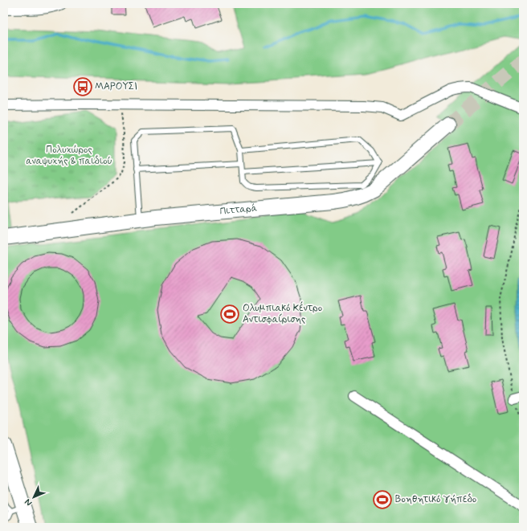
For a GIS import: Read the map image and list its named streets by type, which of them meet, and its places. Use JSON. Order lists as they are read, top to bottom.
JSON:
{
  "streets": {
    "street": ["Πιτταρά"]
  },
  "parks": ["Πολυχώρος αναψυχής & παιδιού"],
  "places": {
    "bus stop": ["ΜΑΡΟΥΣΙ"],
    "sports": ["Ολυμπιακό Κέντρο Αντισφαίρισης", "Βοηθητικό γήπεδο"]
  },
  "north": "bottom left"
}
